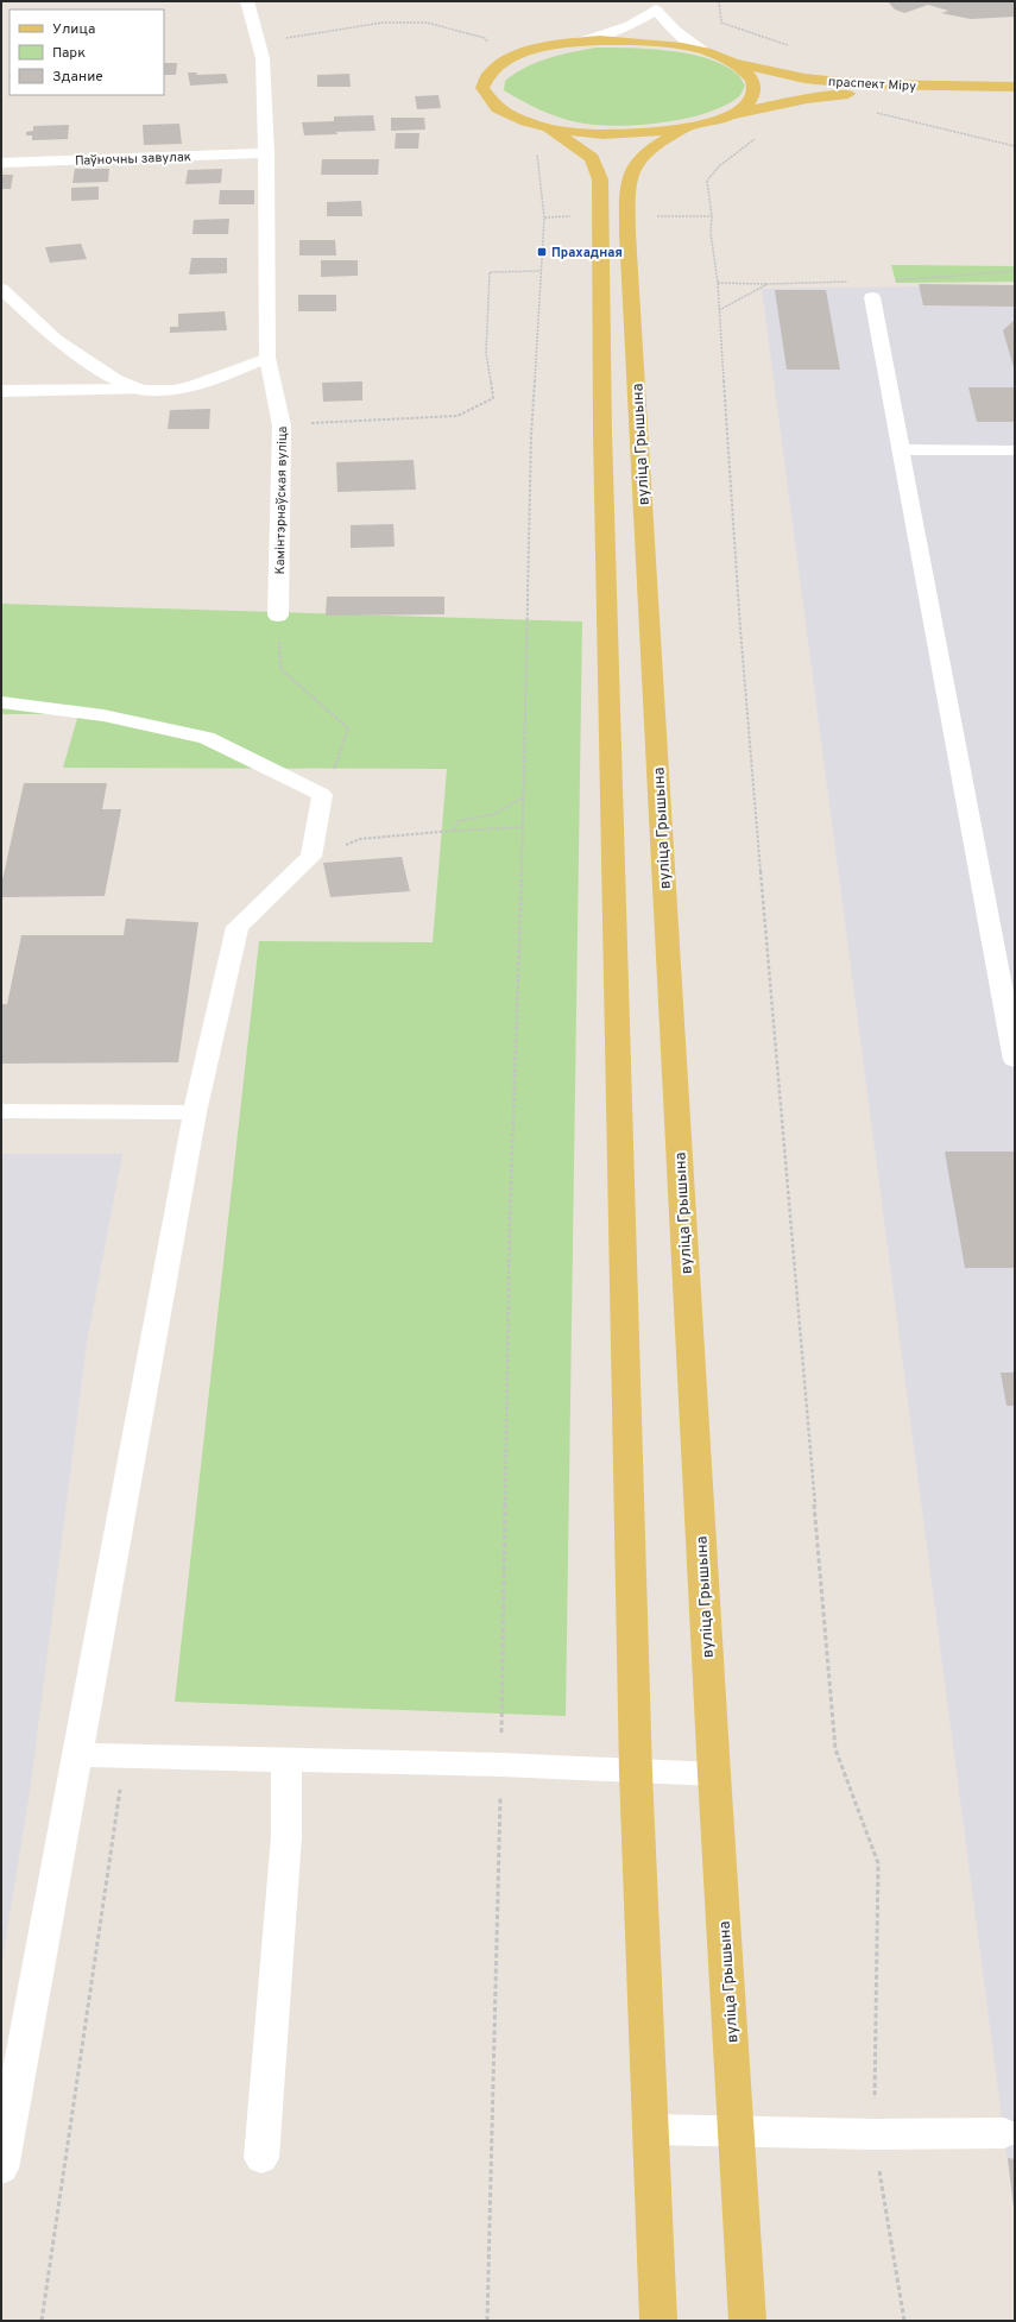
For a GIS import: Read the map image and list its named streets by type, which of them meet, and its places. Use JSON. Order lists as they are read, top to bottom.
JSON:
{
  "streets": {
    "main road": ["праспект Міру", "вуліца Грышына"],
    "street": ["Паўночны завулак", "Камінтэрнаўская вуліца"]
  },
  "crossings": [
    ["Паўночны завулак", "Камінтэрнаўская вуліца"]
  ],
  "places": {
    "transit": ["Прахадная"]
  },
  "legend": ["Улица", "Парк", "Здание"]
}
